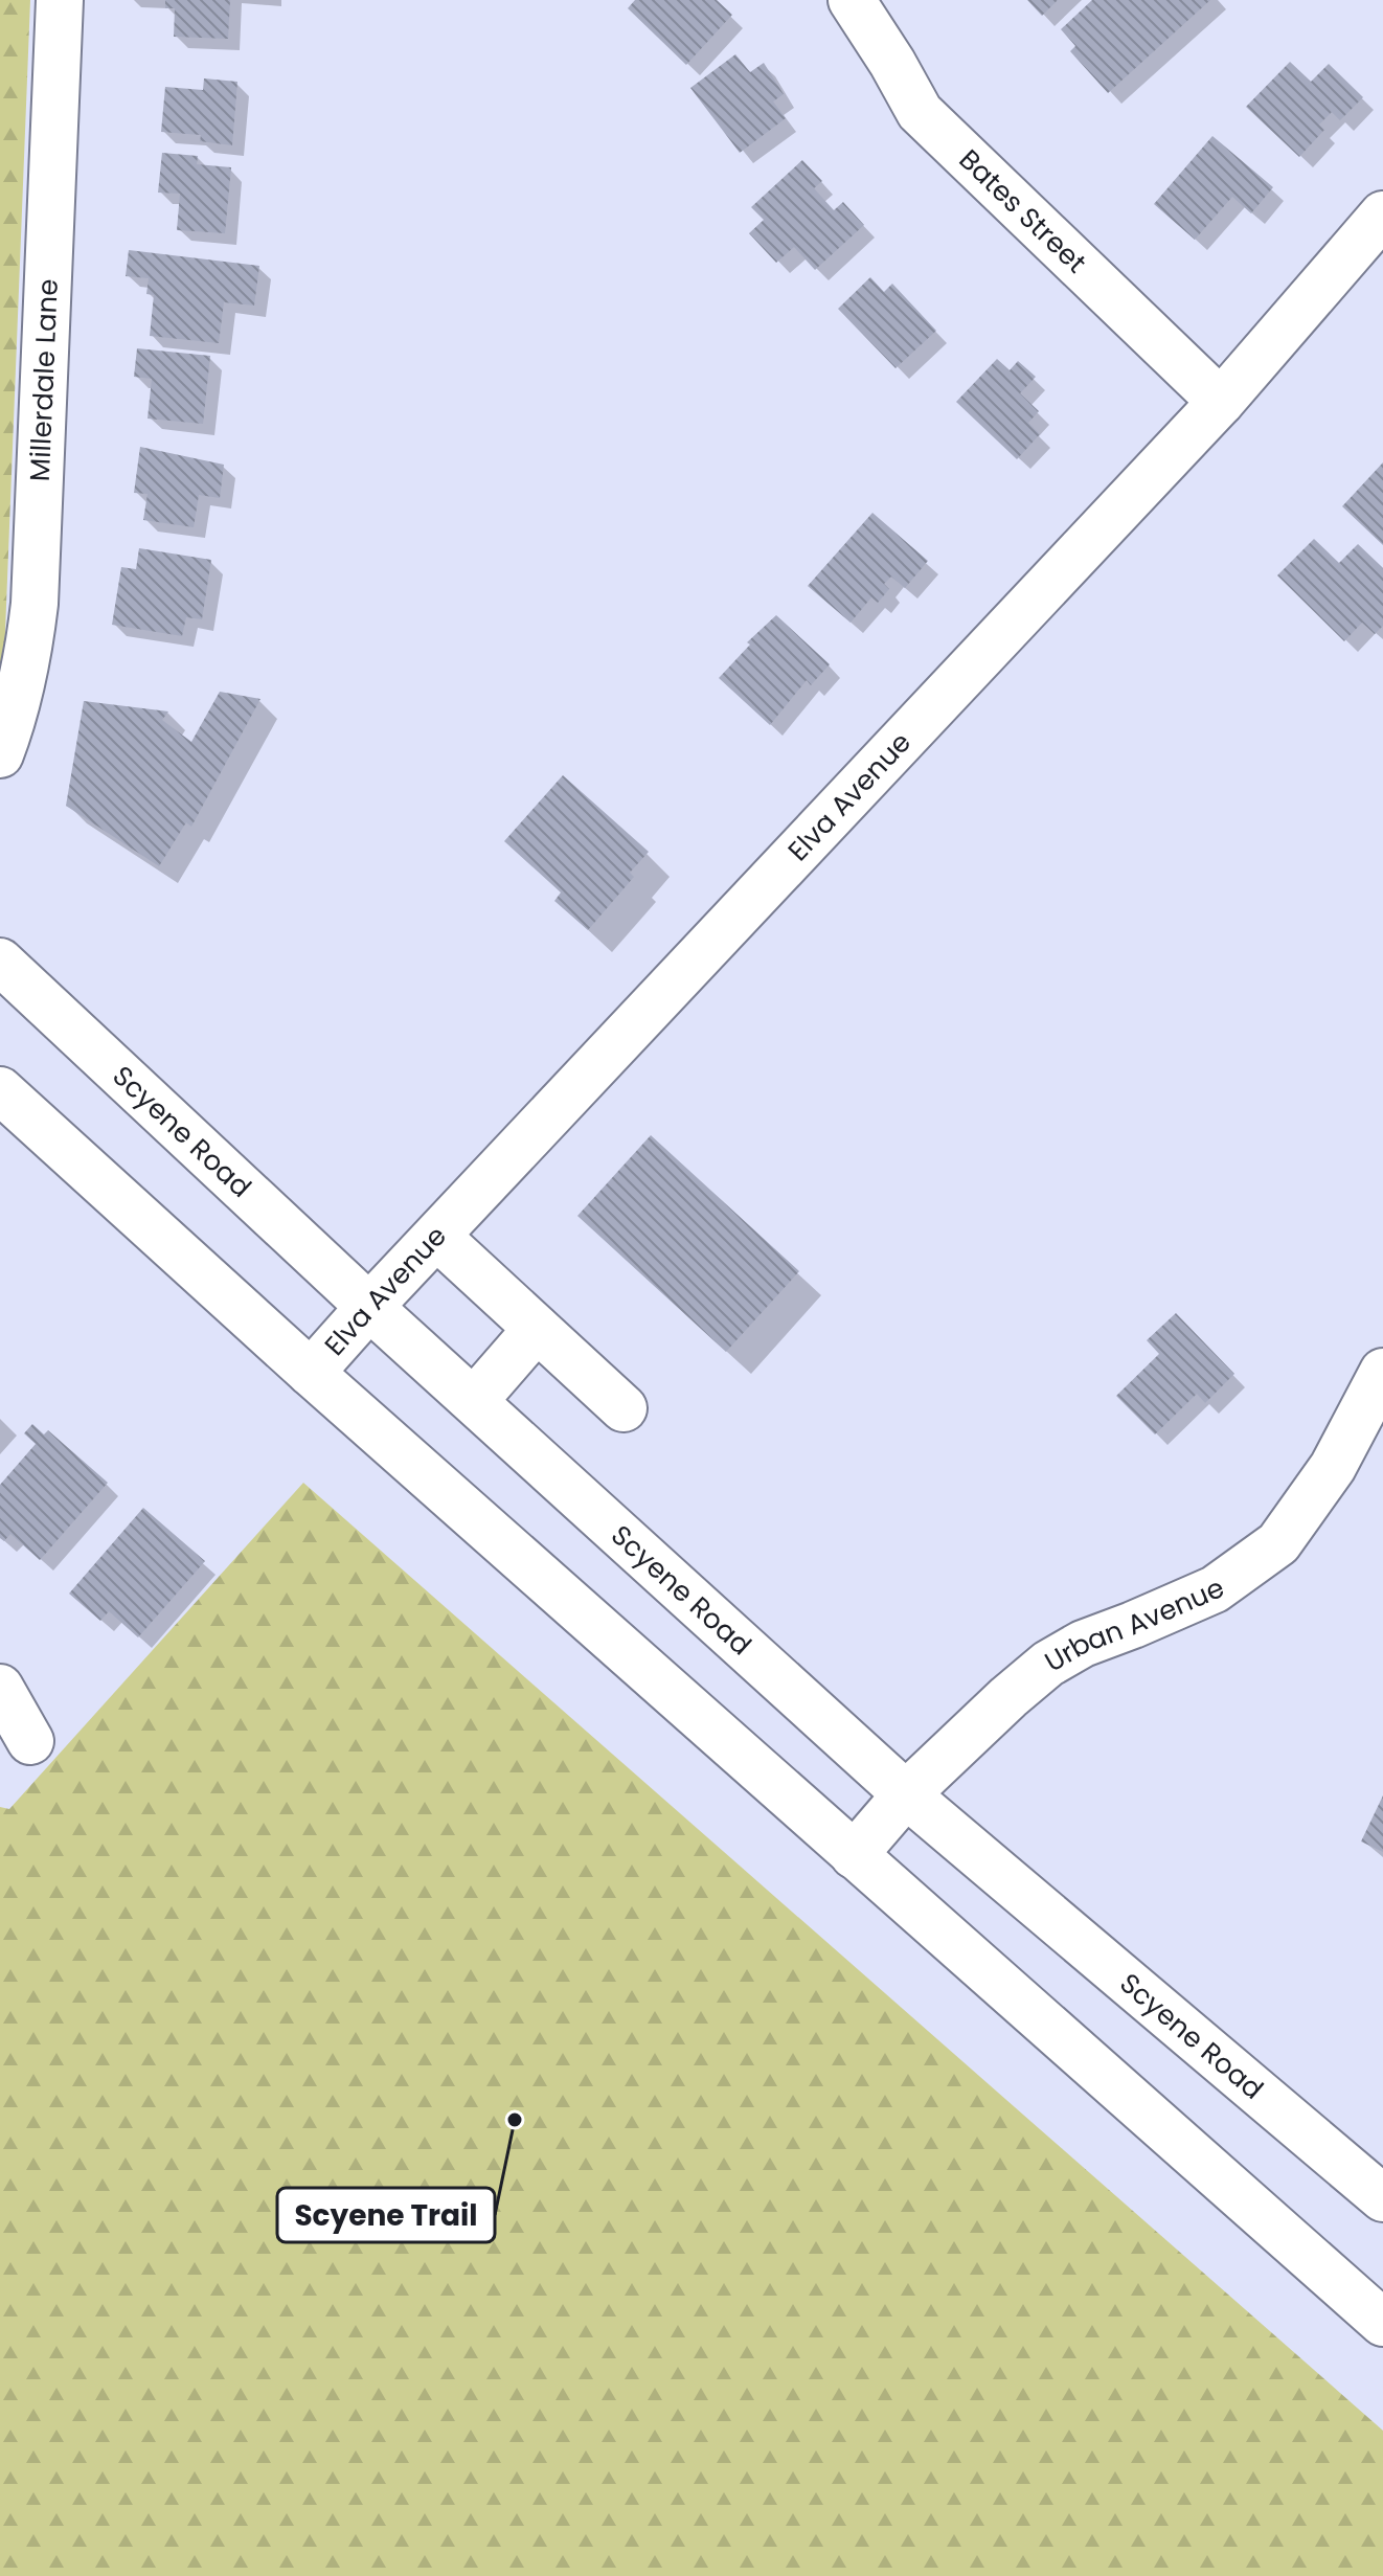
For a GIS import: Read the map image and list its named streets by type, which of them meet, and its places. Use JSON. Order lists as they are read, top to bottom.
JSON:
{
  "streets": {
    "main road": [
      "Bates Street",
      "Millerdale Lane",
      "Elva Avenue",
      "Scyene Road",
      "Urban Avenue"
    ]
  },
  "crossings": [
    ["Bates Street", "Elva Avenue"],
    ["Elva Avenue", "Scyene Road"],
    ["Scyene Road", "Urban Avenue"]
  ],
  "places": ["Scyene Trail"]
}
